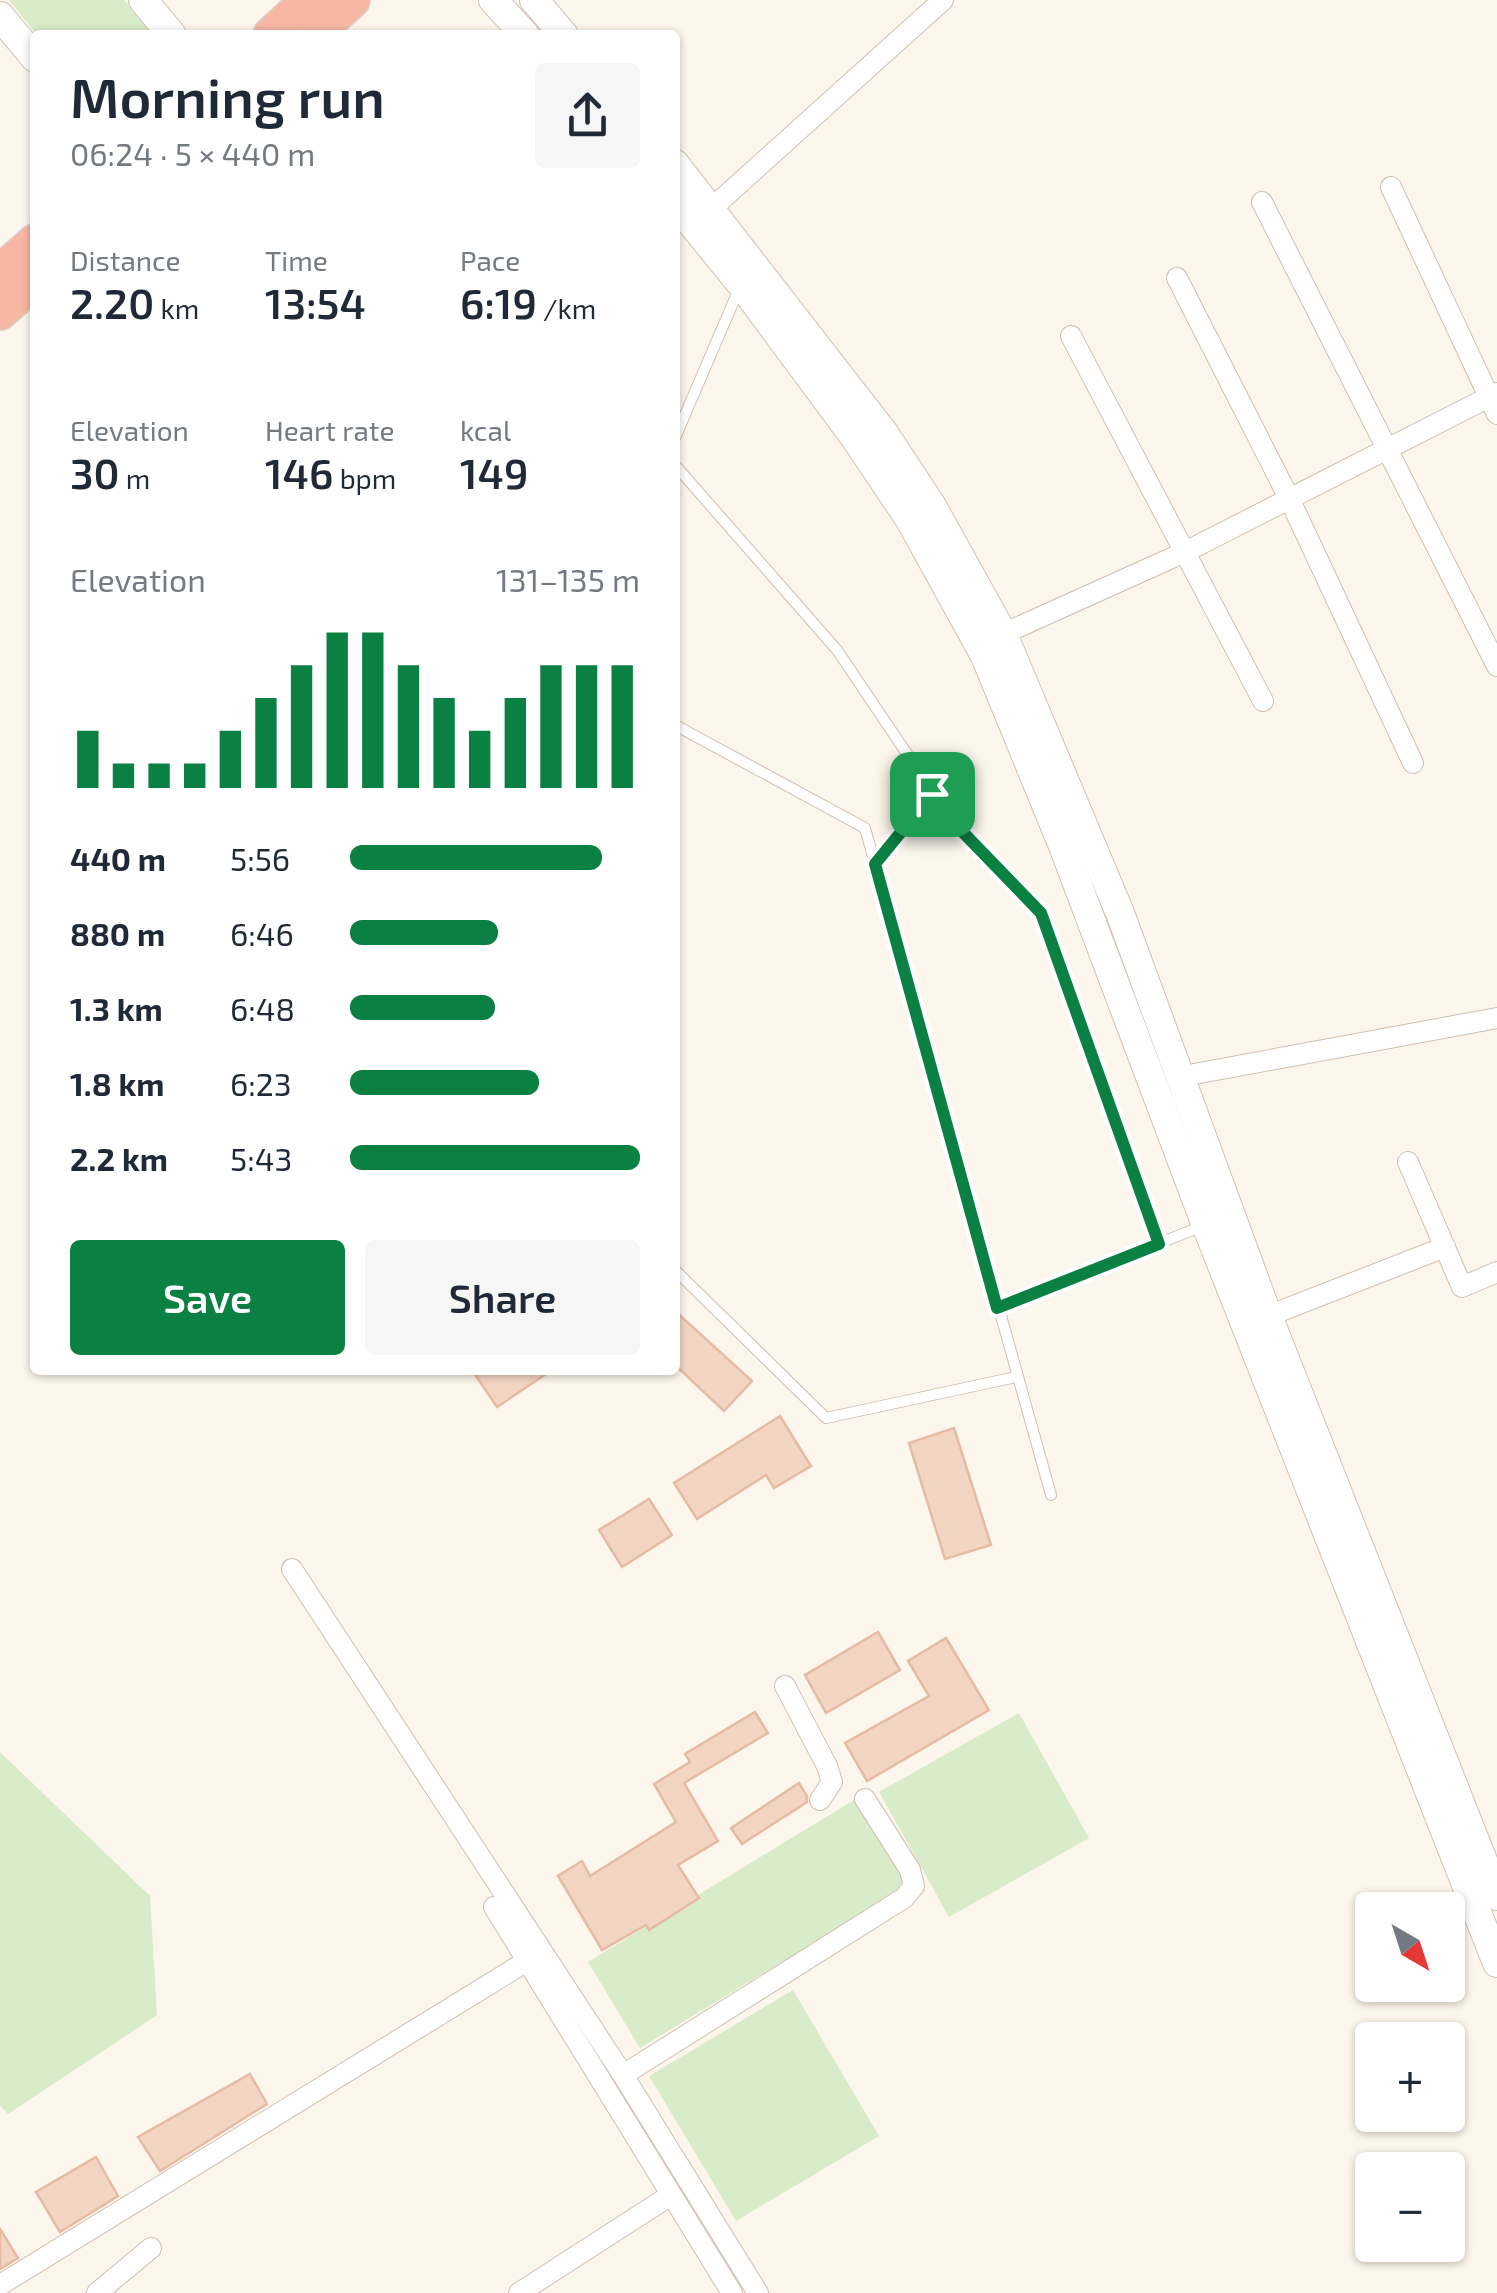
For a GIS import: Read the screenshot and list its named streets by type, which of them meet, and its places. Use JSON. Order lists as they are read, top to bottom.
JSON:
{
  "north": "bottom right",
  "page": {
    "heading": ["Morning run", "06:24 · 5 × 440 m"],
    "stats": [
      ["Distance", "2.20 km"],
      ["Time", "13:54"],
      ["Pace", "6:19 /km"],
      ["Elevation", "30 m"],
      ["Heart rate", "146 bpm"],
      ["kcal", "149"]
    ],
    "chart": ["Elevation", "131–135 m"],
    "list": [
      {
        "name": "440 m",
        "note": "5:56"
      },
      {
        "name": "880 m",
        "note": "6:46"
      },
      {
        "name": "1.3 km",
        "note": "6:48"
      },
      {
        "name": "1.8 km",
        "note": "6:23"
      },
      {
        "name": "2.2 km",
        "note": "5:43"
      }
    ],
    "buttons": ["Save", "Share"],
    "map_buttons": ["+", "−"]
  }
}
